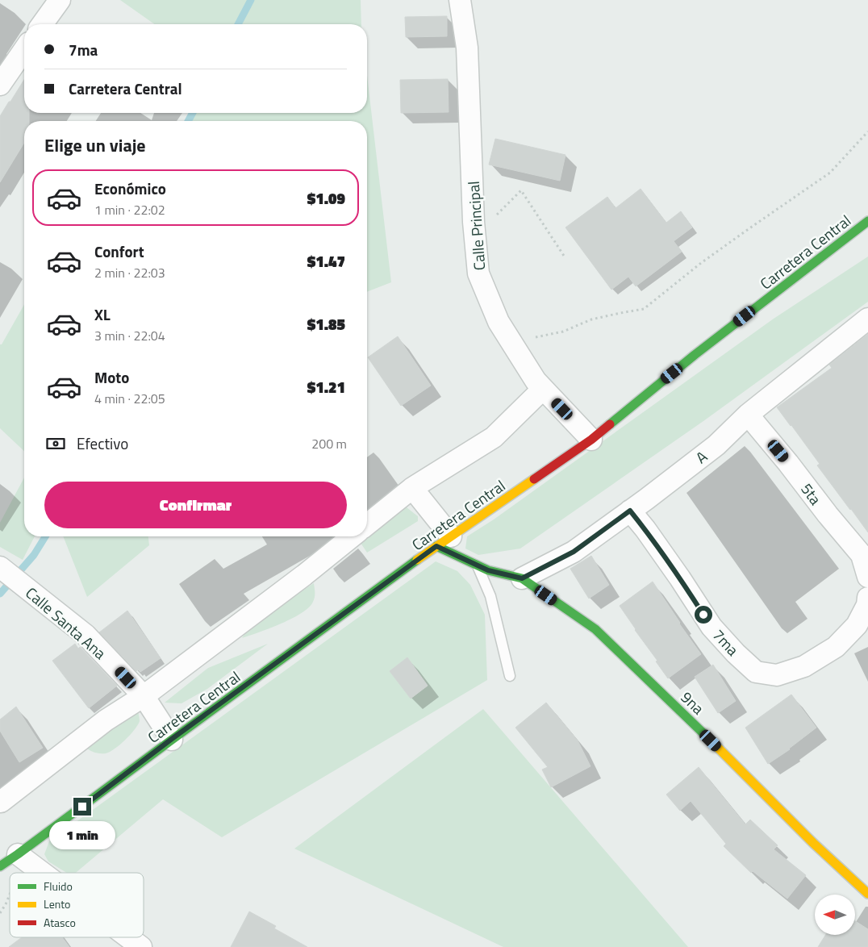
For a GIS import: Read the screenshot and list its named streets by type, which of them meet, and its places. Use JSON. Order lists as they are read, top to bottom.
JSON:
{
  "streets": {
    "main road": ["Carretera Central", "9na"],
    "street": [
      "Calle Principal",
      "A",
      "5ta",
      "Calle Santa Ana",
      "7ma"
    ]
  },
  "crossings": [
    ["Calle Principal", "Carretera Central"],
    ["Carretera Central", "Calle Santa Ana"],
    ["A", "5ta"],
    ["A", "7ma"],
    ["A", "9na"]
  ],
  "legend": ["Fluido", "Lento", "Atasco"],
  "north": "left",
  "page": {
    "banner": ["7ma", "Carretera Central"],
    "heading": "Elige un viaje",
    "list": [
      {
        "name": "Económico",
        "note": "1 min · 22:02",
        "value": "$1.09"
      },
      {
        "name": "Confort",
        "note": "2 min · 22:03",
        "value": "$1.47"
      },
      {
        "name": "XL",
        "note": "3 min · 22:04",
        "value": "$1.85"
      },
      {
        "name": "Moto",
        "note": "4 min · 22:05",
        "value": "$1.21"
      }
    ],
    "pay": ["Efectivo", "200 m"],
    "buttons": "Confirmar",
    "bubble": "1 min"
  }
}
